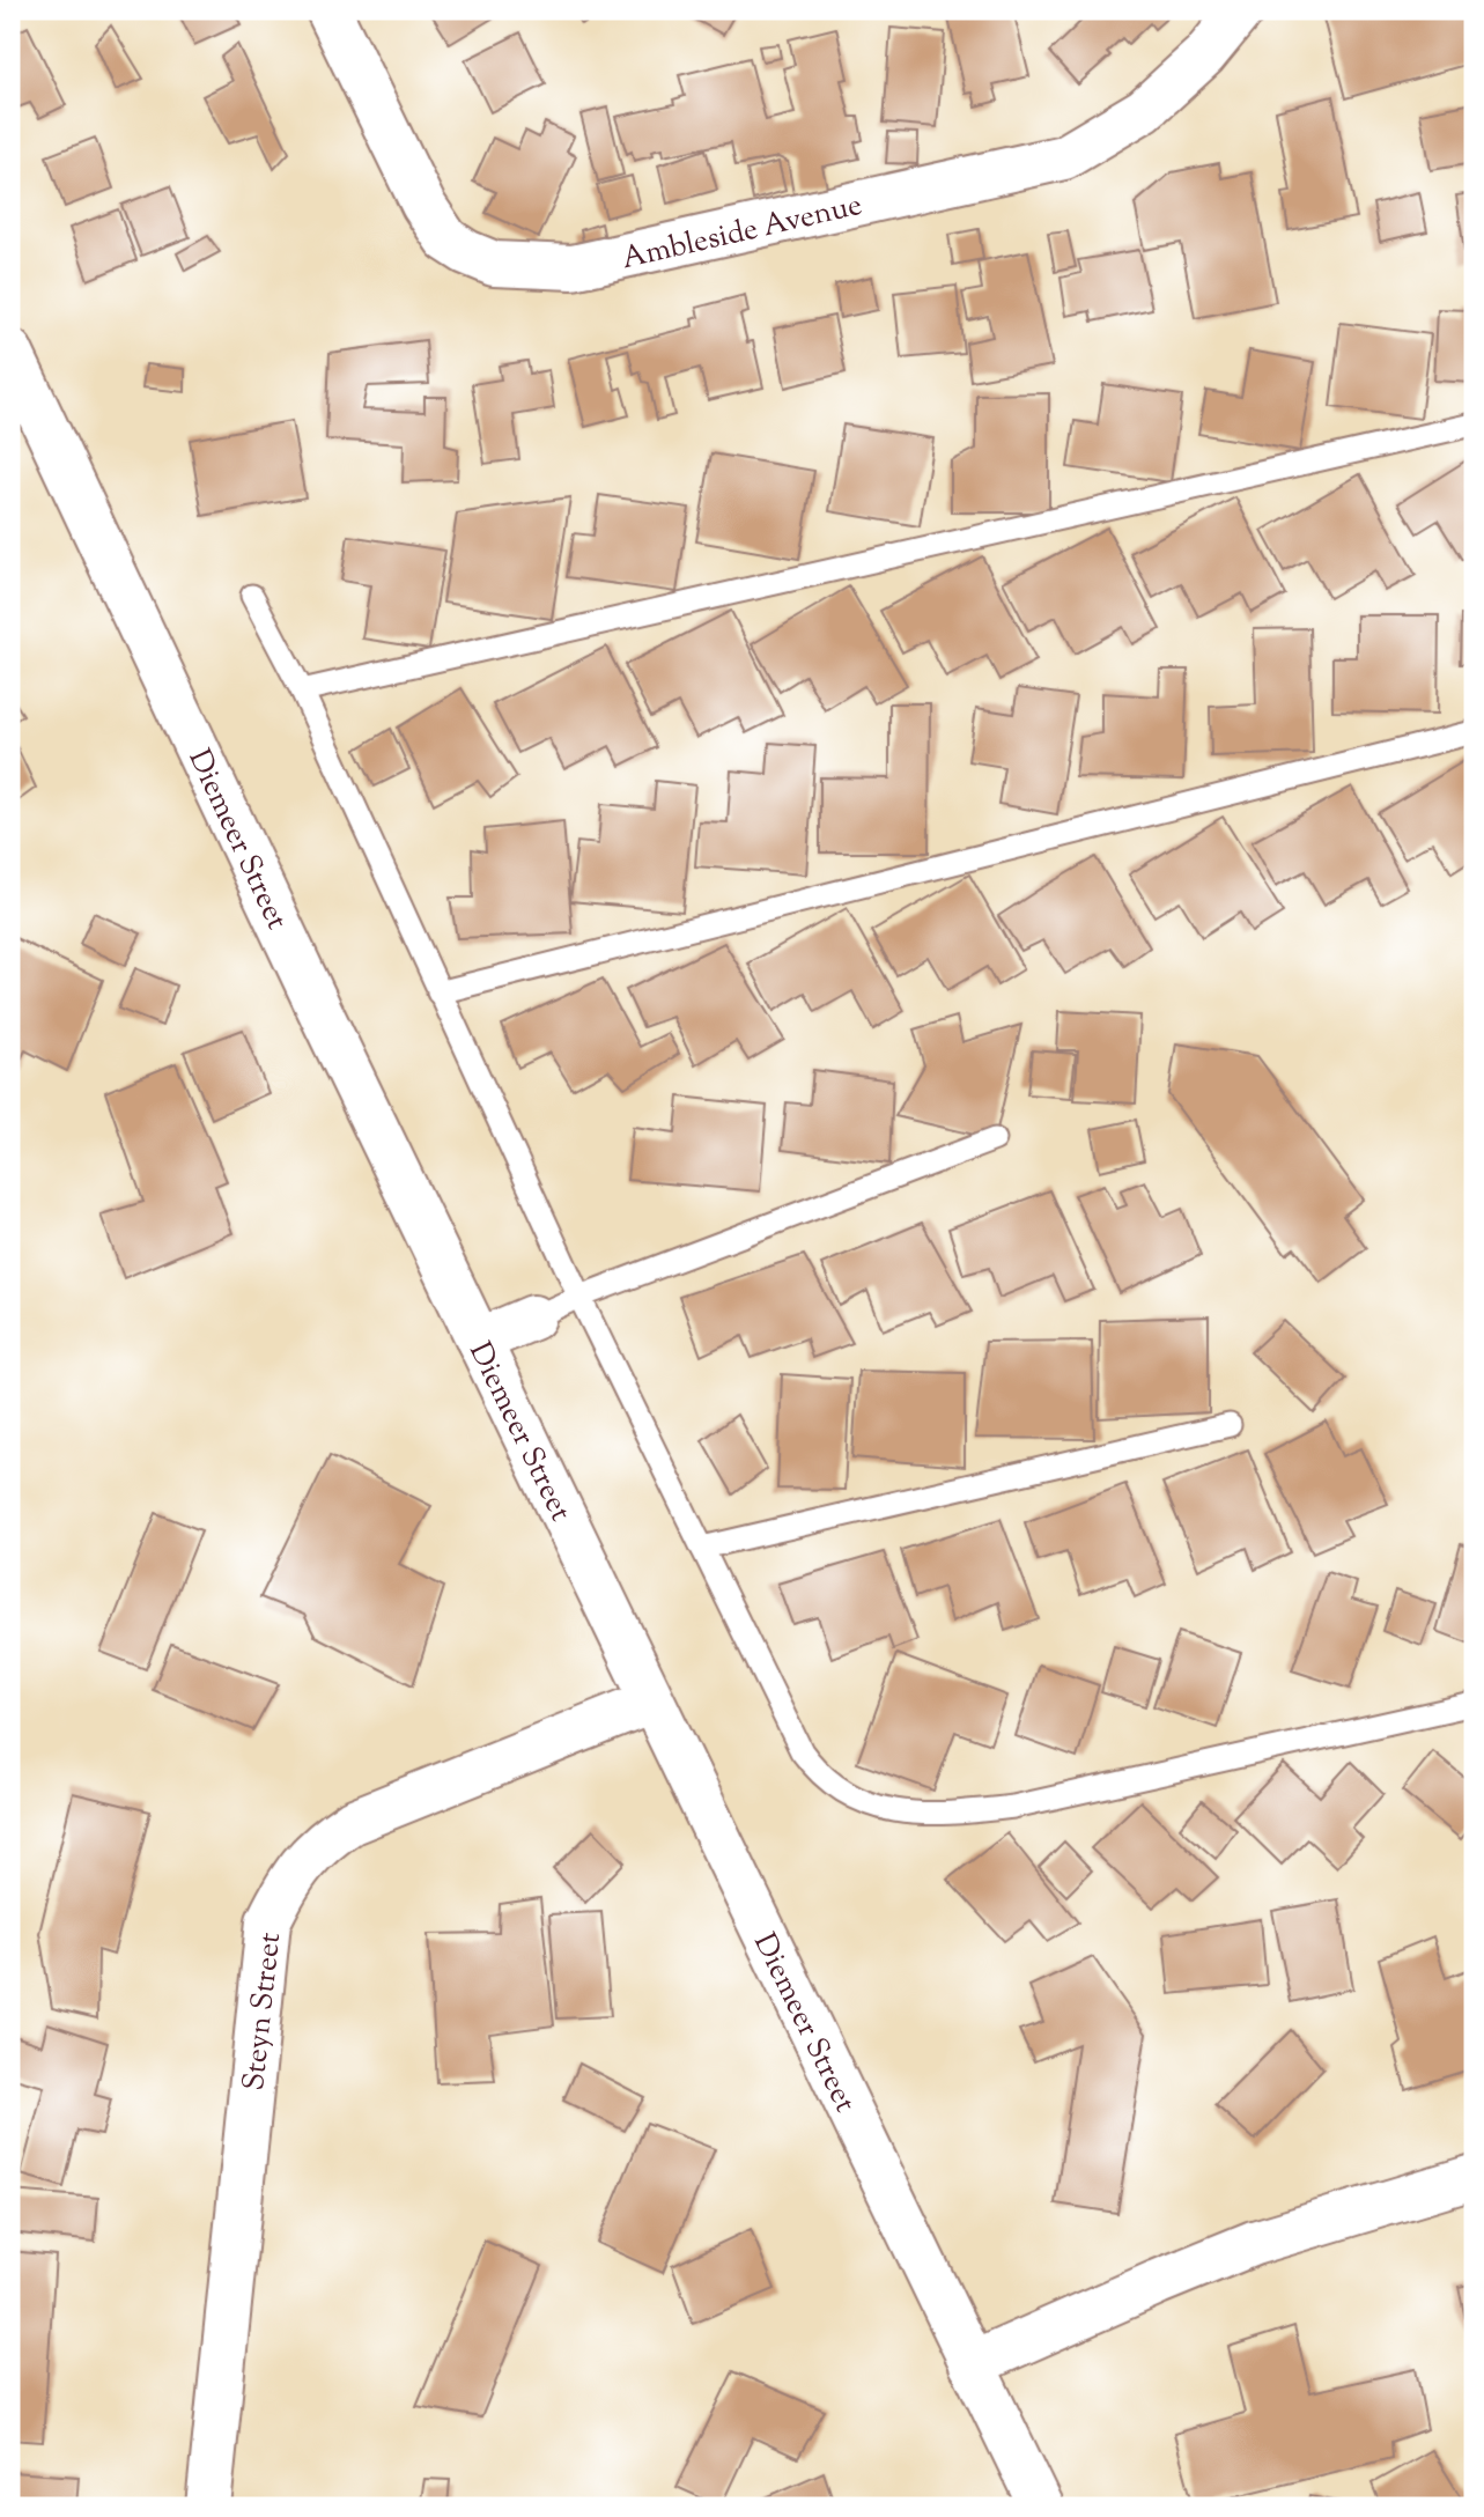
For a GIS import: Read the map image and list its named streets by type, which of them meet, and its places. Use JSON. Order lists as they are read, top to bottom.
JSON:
{
  "streets": {
    "street": ["Ambleside Avenue", "Diemeer Street", "Steyn Street"]
  },
  "crossings": [
    ["Diemeer Street", "Steyn Street"]
  ]
}
